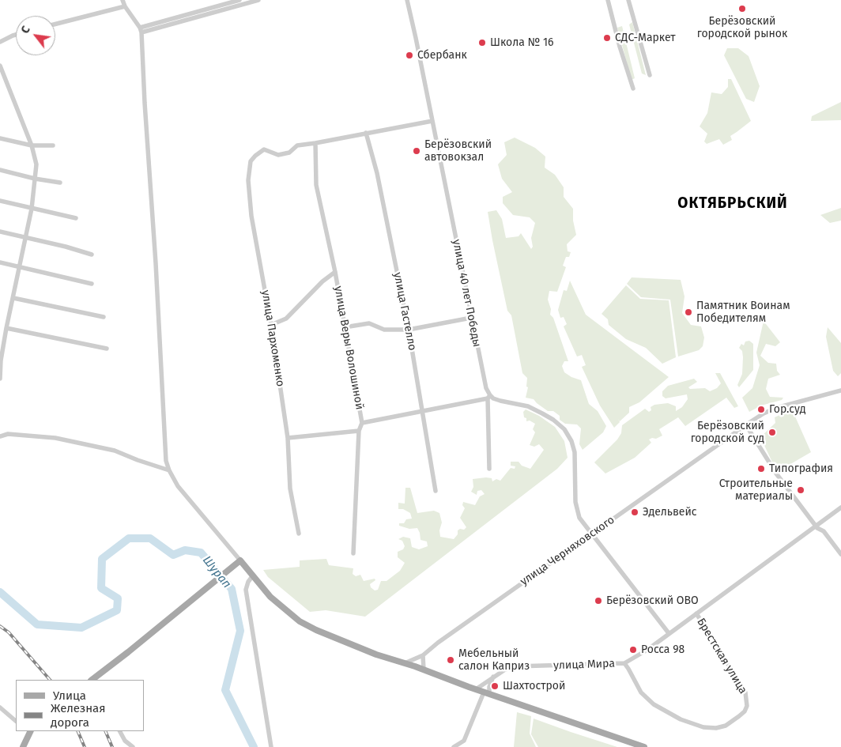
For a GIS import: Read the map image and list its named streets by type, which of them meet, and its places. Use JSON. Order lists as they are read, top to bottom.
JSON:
{
  "streets": {
    "street": [
      "улица 40 лет Победы",
      "улица Гастелло",
      "улица Пархоменко",
      "улица Веры Волошиной",
      "улица Черняховского",
      "Брестская улица",
      "улица Мира"
    ]
  },
  "crossings": [
    ["улица Пархоменко", "улица Веры Волошиной"],
    ["Брестская улица", "улица Мира"]
  ],
  "districts": ["ОКТЯБРЬСКИЙ"],
  "water": ["Шурап"],
  "places": [
    "Берёзовский городской рынок",
    "СДС-Маркет",
    "Школа № 16",
    "Сбербанк",
    "Берёзовский автовокзал",
    "Памятник Воинам Победителям",
    "Гор.суд",
    "Берёзовский городской суд",
    "Типография",
    "Строительные материалы",
    "Эдельвейс",
    "Берёзовский ОВО",
    "Росса 98",
    "Мебельный салон Каприз",
    "Шахтострой"
  ],
  "legend": ["Улица", "Железная дорога"],
  "north": "top left"
}
